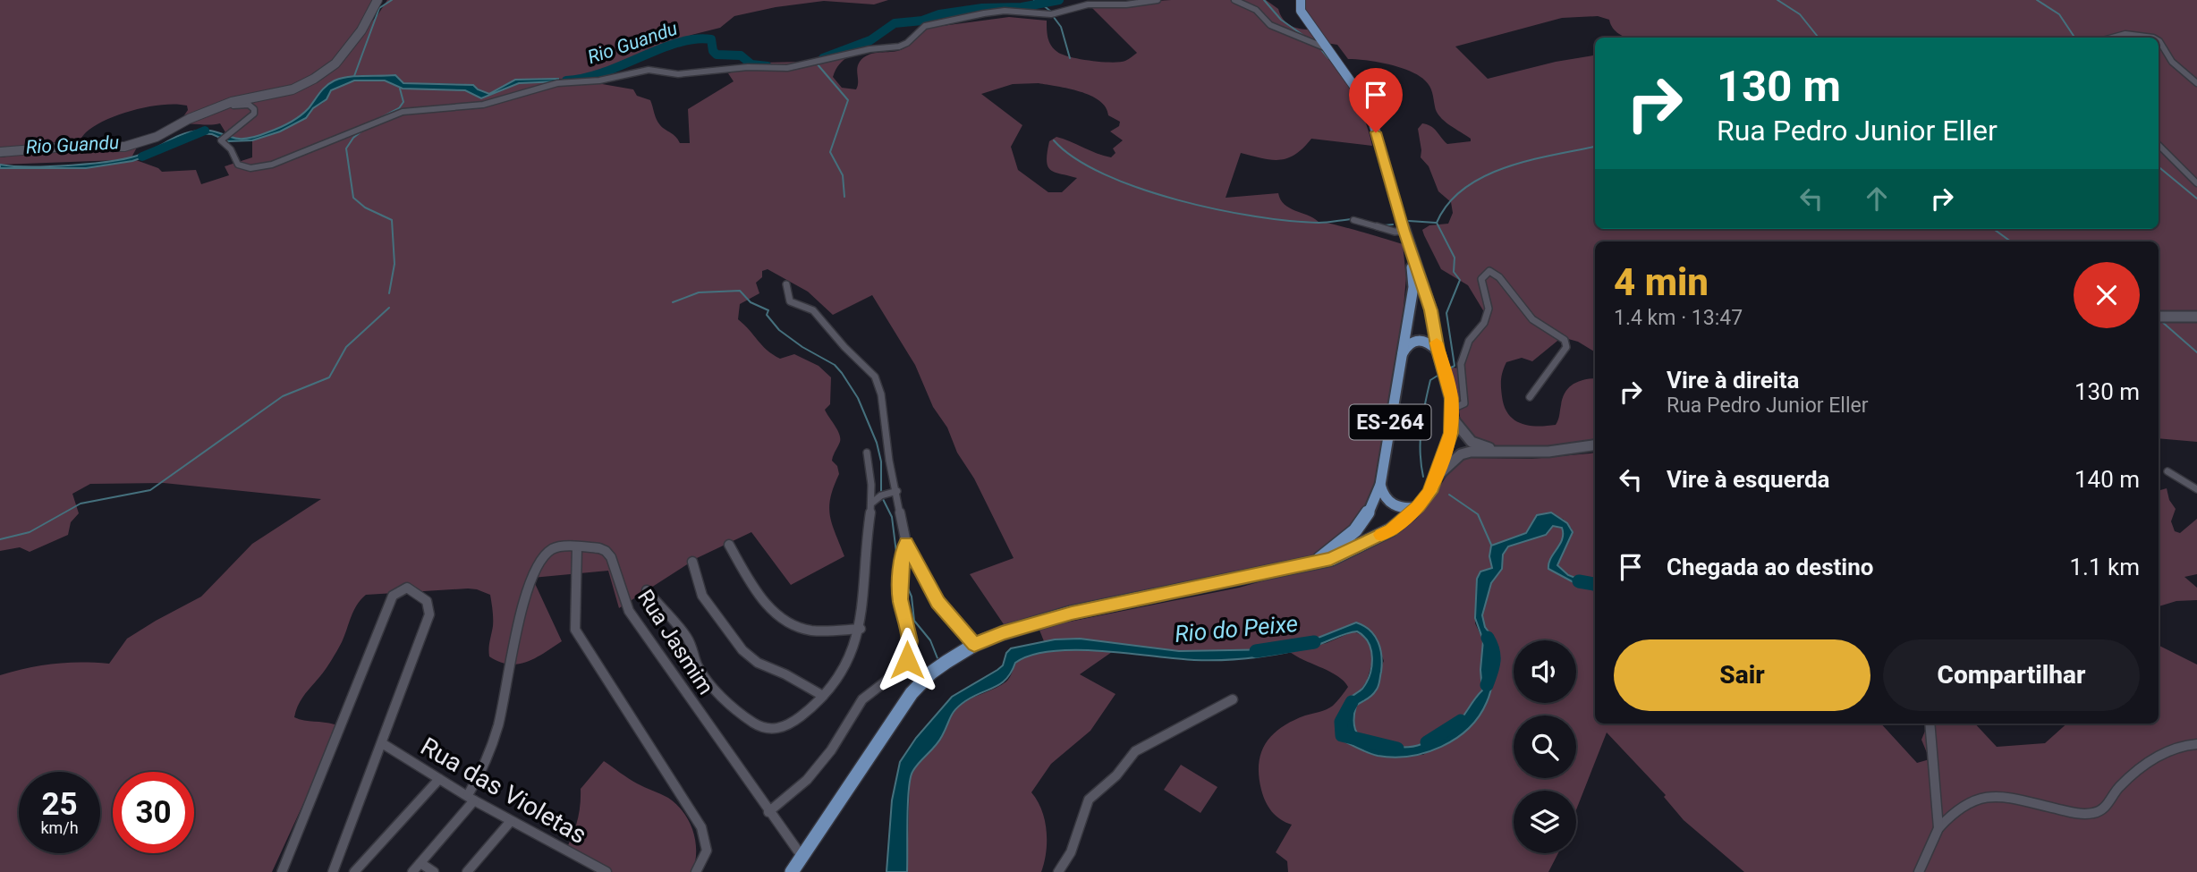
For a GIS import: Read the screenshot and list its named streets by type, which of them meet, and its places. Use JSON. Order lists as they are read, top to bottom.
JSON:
{
  "streets": {
    "main road": ["ES-264"],
    "street": ["Rua Jasmim", "Rua das Violetas"]
  },
  "crossings": [
    ["ES-264", "Rua Jasmim"],
    ["Rua Jasmim", "Rua das Violetas"]
  ],
  "water": ["Rio Guandu", "Rio do Peixe"],
  "page": {
    "turn": ["130 m", "Rua Pedro Junior Eller"],
    "heading": ["4 min", "1.4 km · 13:47"],
    "list": [
      {
        "name": "Vire à direita",
        "note": "Rua Pedro Junior Eller",
        "value": "130 m"
      },
      {
        "name": "Vire à esquerda",
        "value": "140 m"
      },
      {
        "name": "Chegada ao destino",
        "value": "1.1 km"
      }
    ],
    "buttons": ["Sair", "Compartilhar"],
    "speed": "25 km/h",
    "limit": "30"
  }
}
